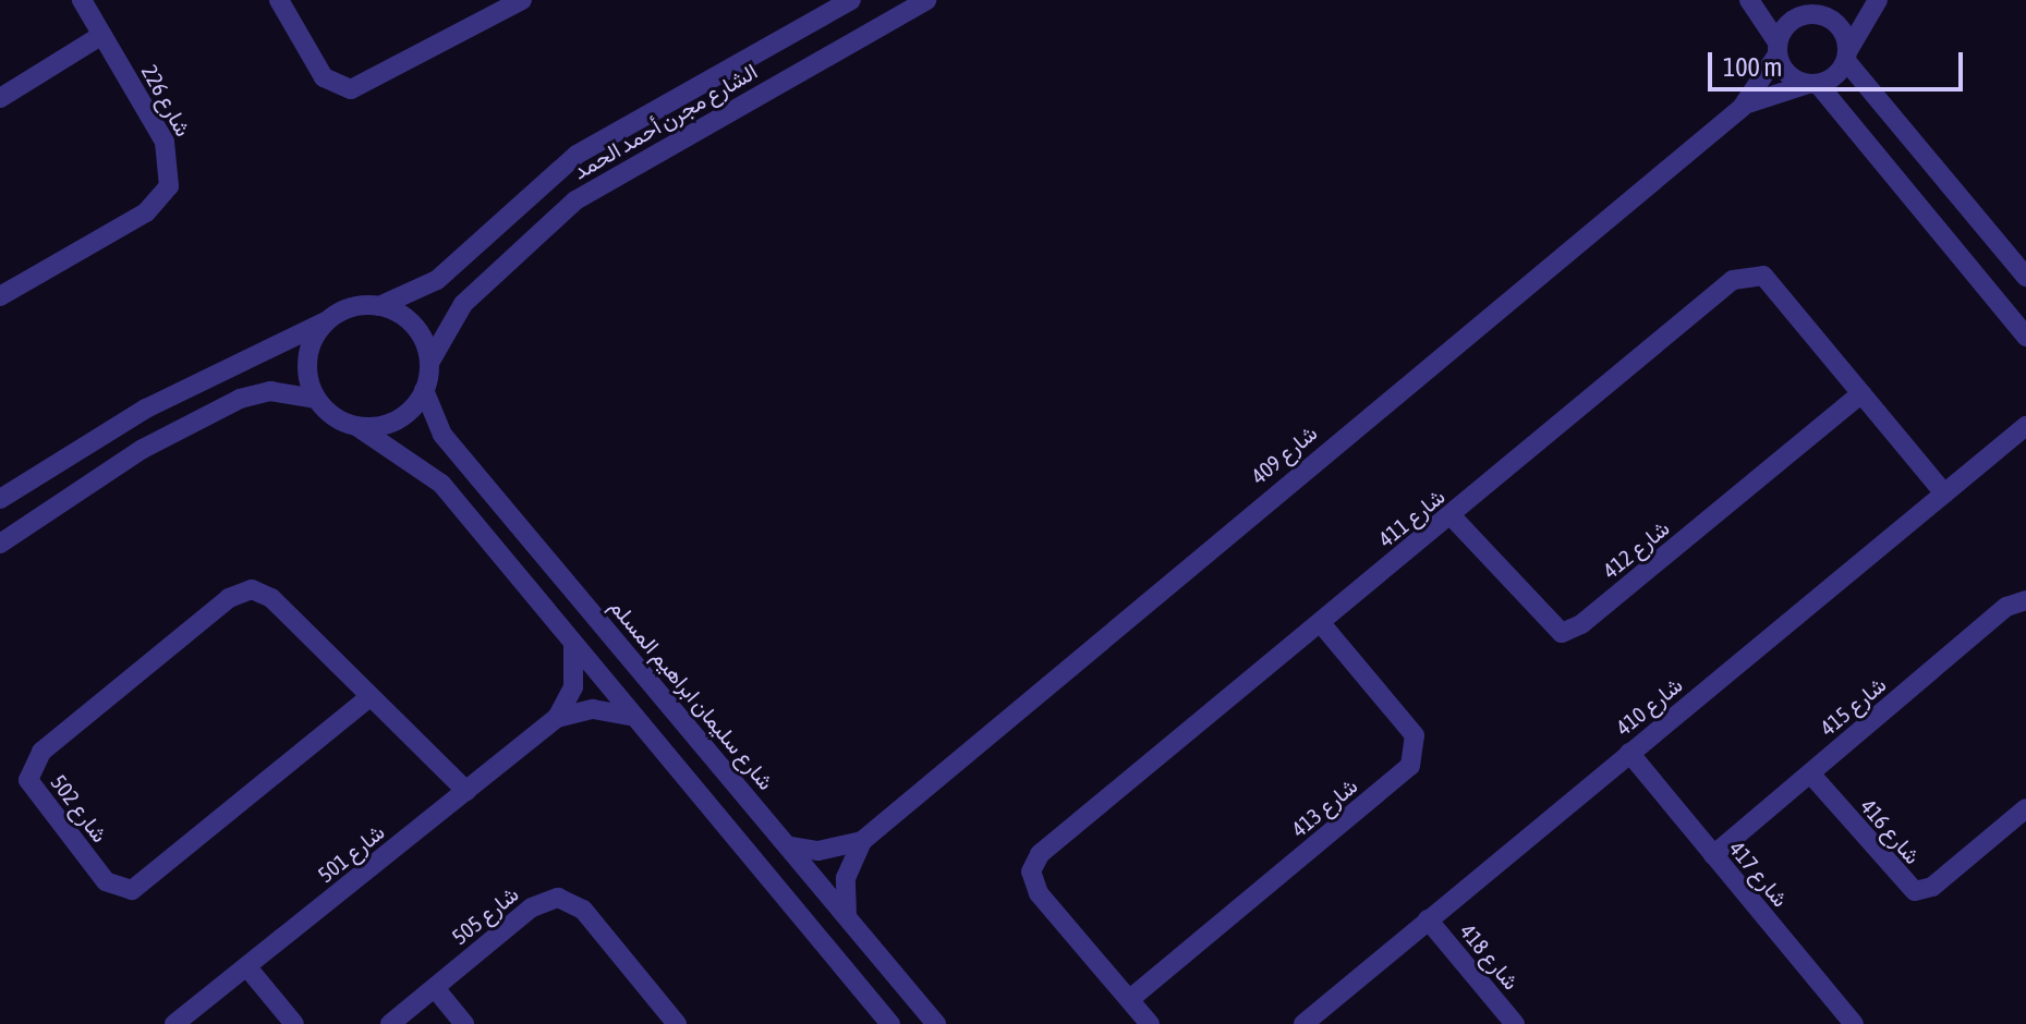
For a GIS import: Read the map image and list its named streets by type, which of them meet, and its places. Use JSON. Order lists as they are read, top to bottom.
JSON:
{
  "streets": {
    "street": [
      "شارع 226",
      "الشارع مجرن أحمد الحمد",
      "شارع 409",
      "شارع 411",
      "شارع 412",
      "شارع سليمان ابراهيم المسلم",
      "شارع 410",
      "شارع 415",
      "شارع 413",
      "شارع 502",
      "شارع 416",
      "شارع 501",
      "شارع 417",
      "شارع 505",
      "شارع 418"
    ]
  },
  "crossings": [
    ["الشارع مجرن أحمد الحمد", "شارع سليمان ابراهيم المسلم"],
    ["شارع 409", "شارع سليمان ابراهيم المسلم"],
    ["شارع 411", "شارع 412"],
    ["شارع 411", "شارع 410"],
    ["شارع 411", "شارع 413"],
    ["شارع 410", "شارع 417"],
    ["شارع 410", "شارع 418"],
    ["شارع 415", "شارع 416"],
    ["شارع 415", "شارع 417"],
    ["شارع 502", "شارع 501"]
  ],
  "scale_bar": "100 m"
}
